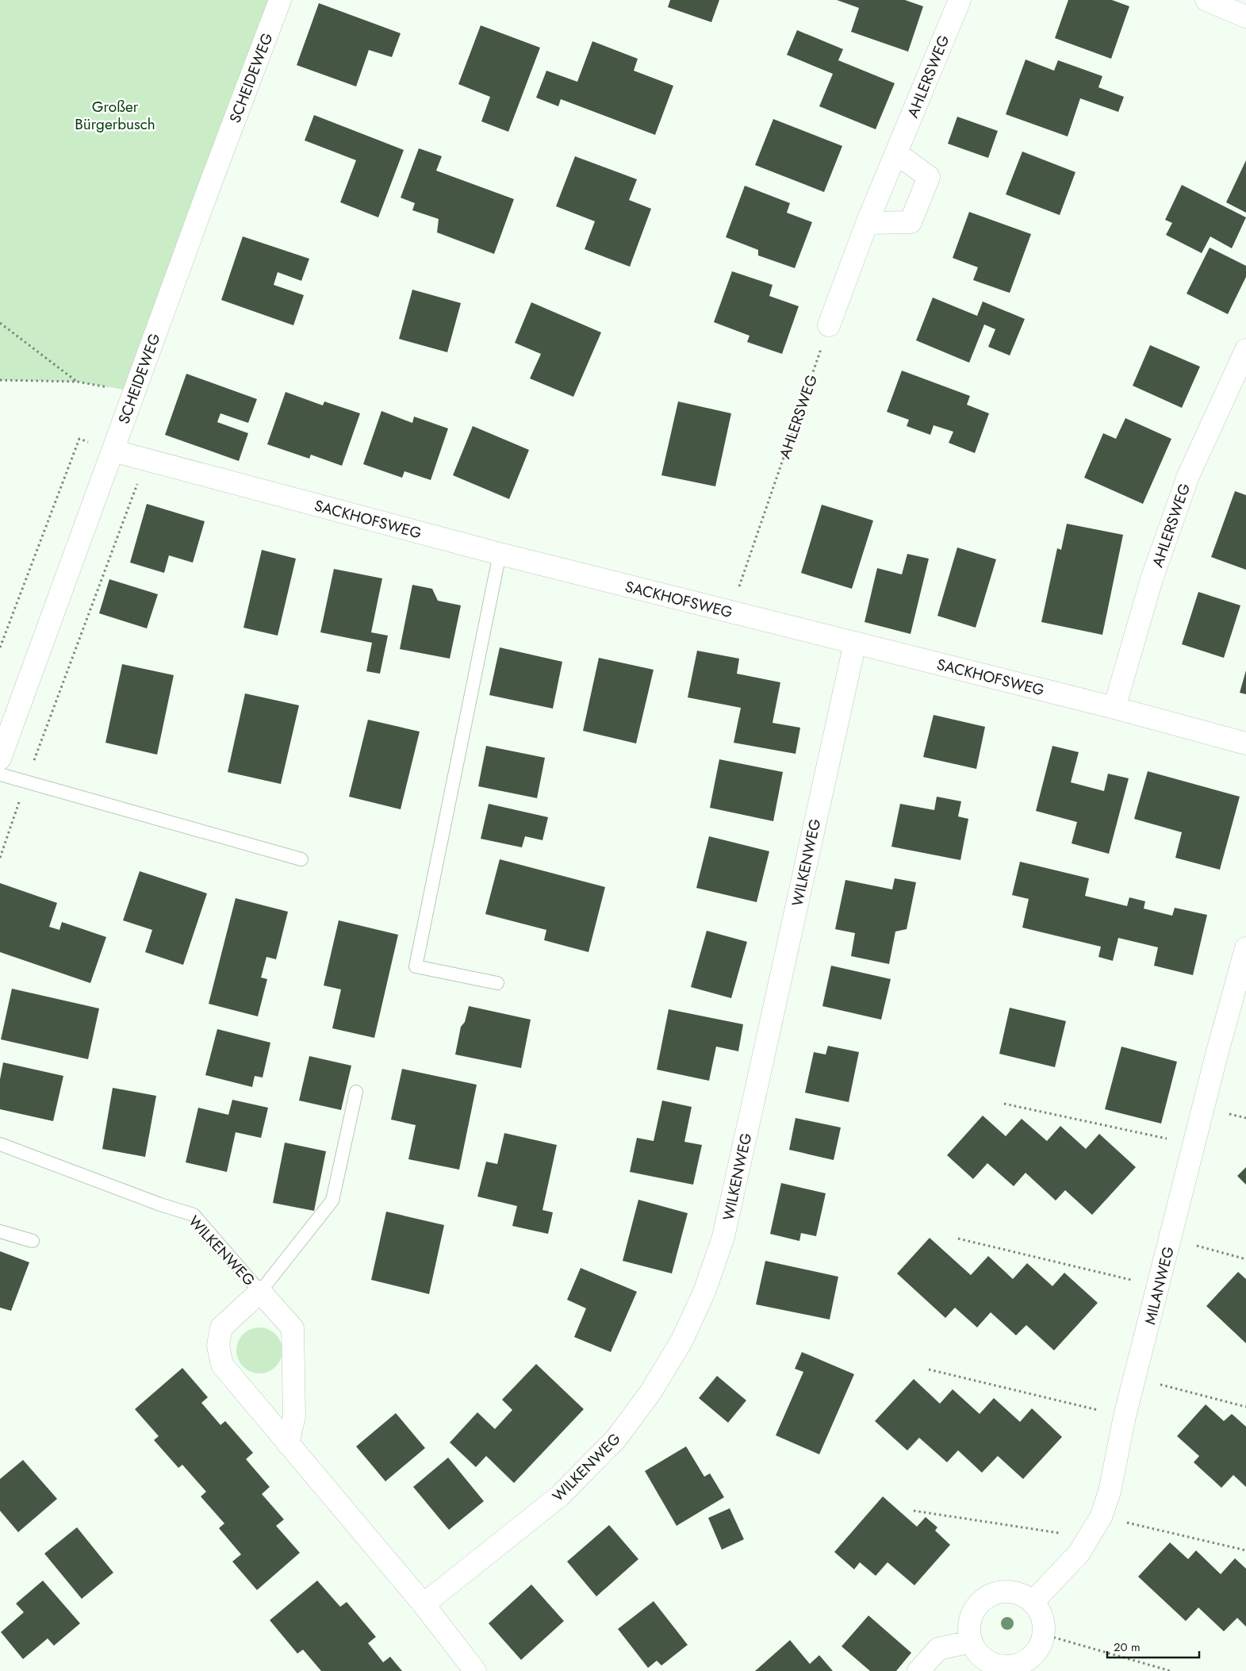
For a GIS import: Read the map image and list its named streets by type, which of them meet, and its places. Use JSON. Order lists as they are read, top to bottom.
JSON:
{
  "streets": {
    "street": [
      "AHLERSWEG",
      "SCHEIDEWEG",
      "SACKHOFSWEG",
      "WILKENWEG",
      "MILANWEG"
    ]
  },
  "crossings": [
    ["AHLERSWEG", "SACKHOFSWEG"],
    ["SCHEIDEWEG", "SACKHOFSWEG"],
    ["SACKHOFSWEG", "WILKENWEG"]
  ],
  "parks": ["Großer Bürgerbusch"],
  "scale_bar": "20 m"
}
